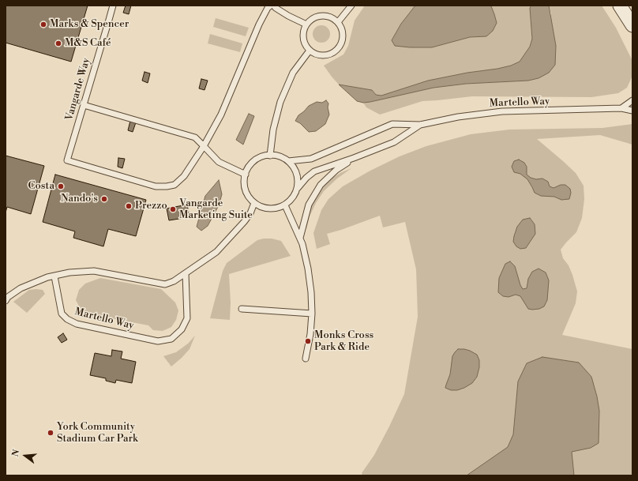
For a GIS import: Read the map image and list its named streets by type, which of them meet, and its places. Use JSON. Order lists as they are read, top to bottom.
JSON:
{
  "streets": {
    "lane": ["Vangarde Way", "Martello Way"]
  },
  "places": [
    "Marks & Spencer",
    "M&S Café",
    "Costa",
    "Nando's",
    "Prezzo",
    "Vangarde Marketing Suite",
    "Monks Cross Park & Ride",
    "York Community Stadium Car Park"
  ],
  "north": "left"
}
